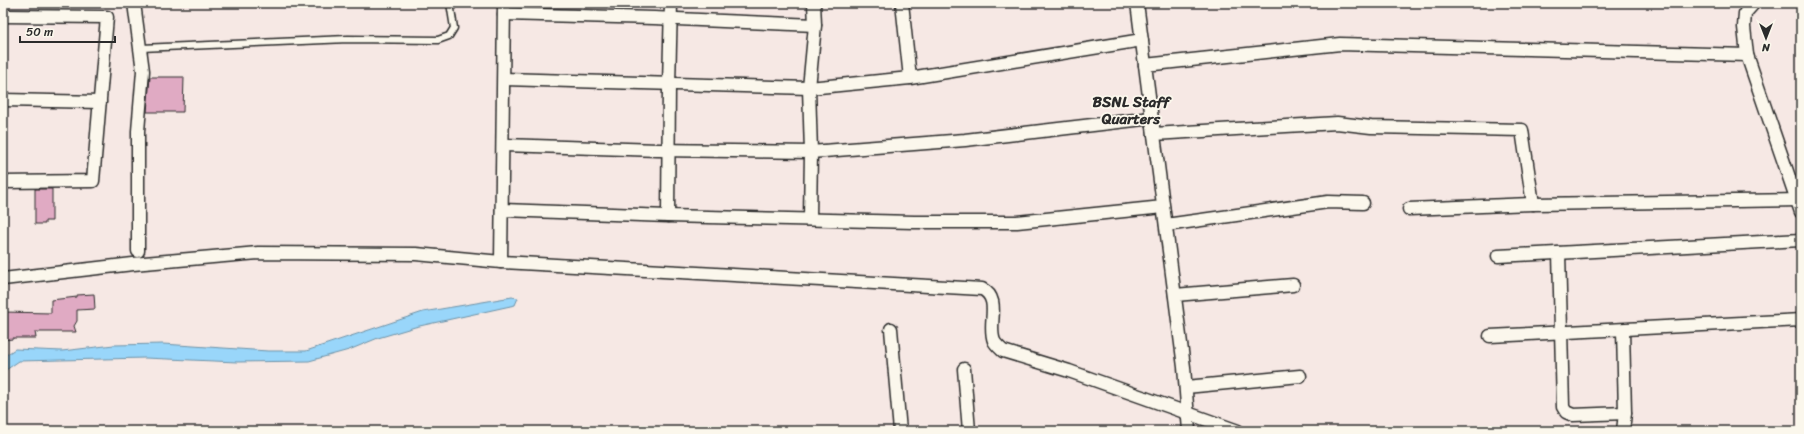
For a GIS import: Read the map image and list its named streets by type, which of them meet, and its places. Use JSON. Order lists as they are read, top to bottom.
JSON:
{
  "districts": ["BSNL Staff Quarters"],
  "scale_bar": "50 m",
  "north": "bottom"
}
